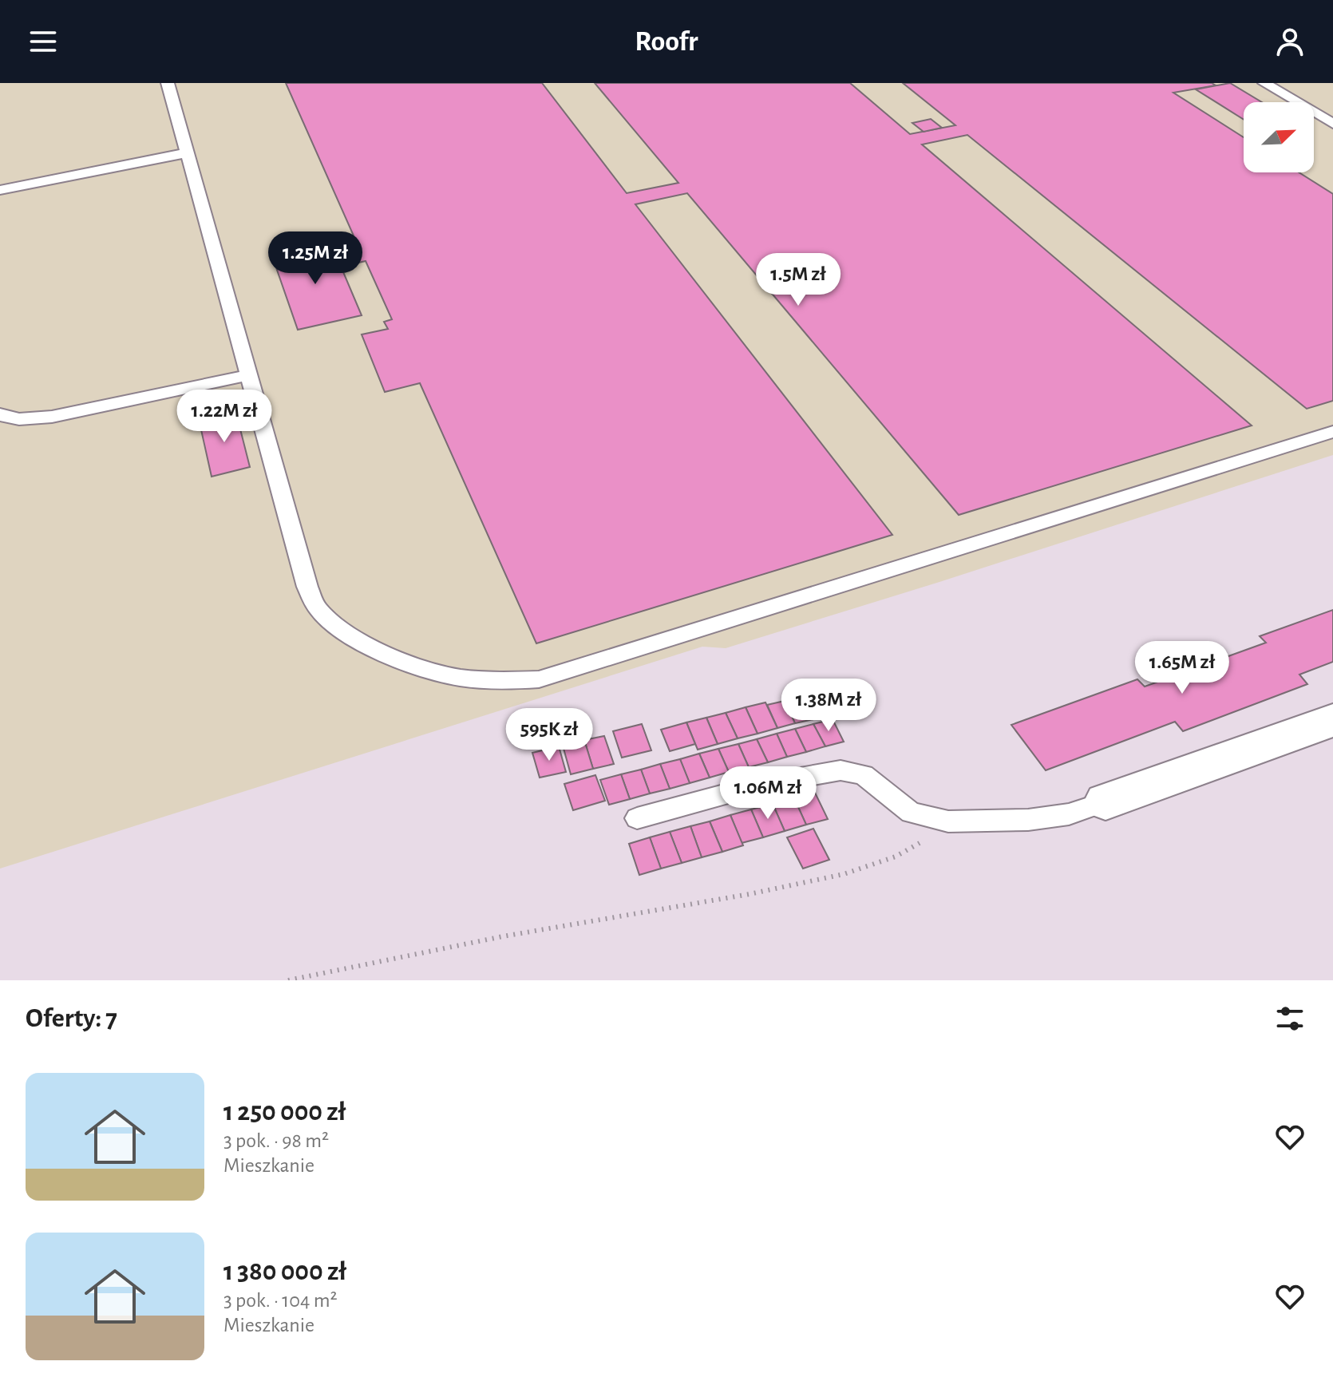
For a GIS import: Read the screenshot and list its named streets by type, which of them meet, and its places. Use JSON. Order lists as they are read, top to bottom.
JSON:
{
  "north": "top right",
  "page": {
    "header": "Roofr",
    "price": [
      "1.25M zł",
      "1.5M zł",
      "1.22M zł",
      "1.65M zł",
      "1.38M zł",
      "595K zł",
      "1.06M zł"
    ],
    "heading": "Oferty: 7",
    "list": [
      {
        "name": "1 250 000 zł",
        "note": "3 pok. · 98 m² · Mieszkanie"
      },
      {
        "name": "1 380 000 zł",
        "note": "3 pok. · 104 m² · Mieszkanie"
      }
    ]
  }
}
